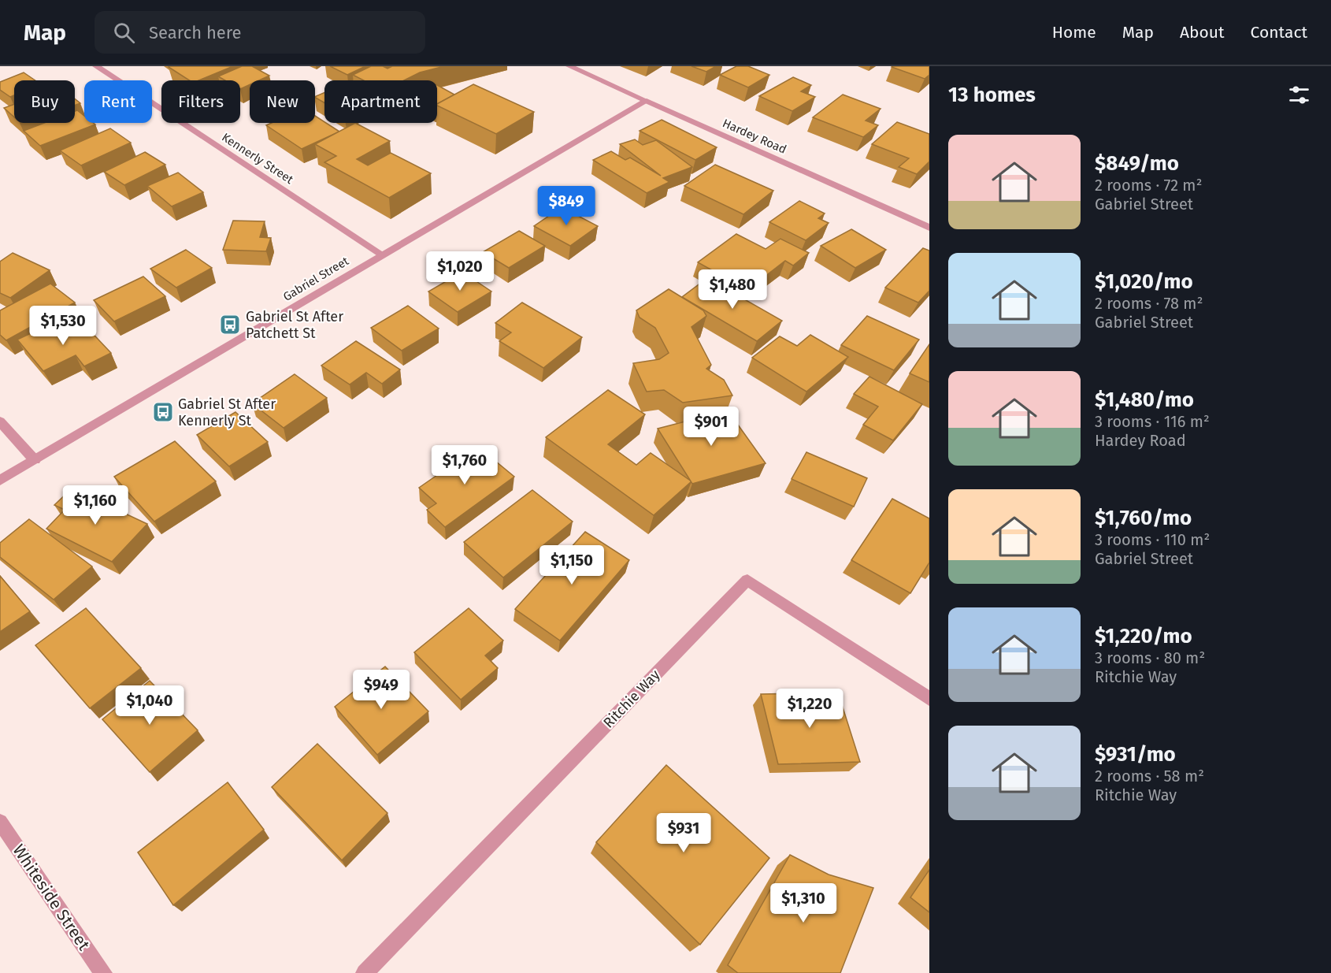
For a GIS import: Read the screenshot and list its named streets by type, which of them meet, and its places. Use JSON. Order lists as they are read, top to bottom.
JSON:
{
  "streets": {
    "street": [
      "Hardey Road",
      "Kennerly Street",
      "Gabriel Street",
      "Ritchie Way",
      "Whiteside Street"
    ]
  },
  "crossings": [
    ["Hardey Road", "Gabriel Street"],
    ["Kennerly Street", "Gabriel Street"]
  ],
  "places": {
    "bus stop": ["Gabriel St After Patchett St", "Gabriel St After Kennerly St"]
  },
  "page": {
    "header": "Map",
    "search": "Search here",
    "nav": [
      "Home",
      "Map",
      "About",
      "Contact"
    ],
    "heading": "13 homes",
    "chip": [
      "Buy",
      "Rent",
      "Filters",
      "New",
      "Apartment"
    ],
    "list": [
      {
        "name": "$849/mo",
        "note": "2 rooms · 72 m² · Gabriel Street"
      },
      {
        "name": "$1,020/mo",
        "note": "2 rooms · 78 m² · Gabriel Street"
      },
      {
        "name": "$1,480/mo",
        "note": "3 rooms · 116 m² · Hardey Road"
      },
      {
        "name": "$1,760/mo",
        "note": "3 rooms · 110 m² · Gabriel Street"
      },
      {
        "name": "$1,220/mo",
        "note": "3 rooms · 80 m² · Ritchie Way"
      },
      {
        "name": "$931/mo",
        "note": "2 rooms · 58 m² · Ritchie Way"
      }
    ],
    "price": [
      "$849",
      "$1,020",
      "$1,480",
      "$1,530",
      "$901",
      "$1,760",
      "$1,160",
      "$1,150",
      "$949",
      "$1,040",
      "$1,220",
      "$931",
      "$1,310"
    ]
  }
}
